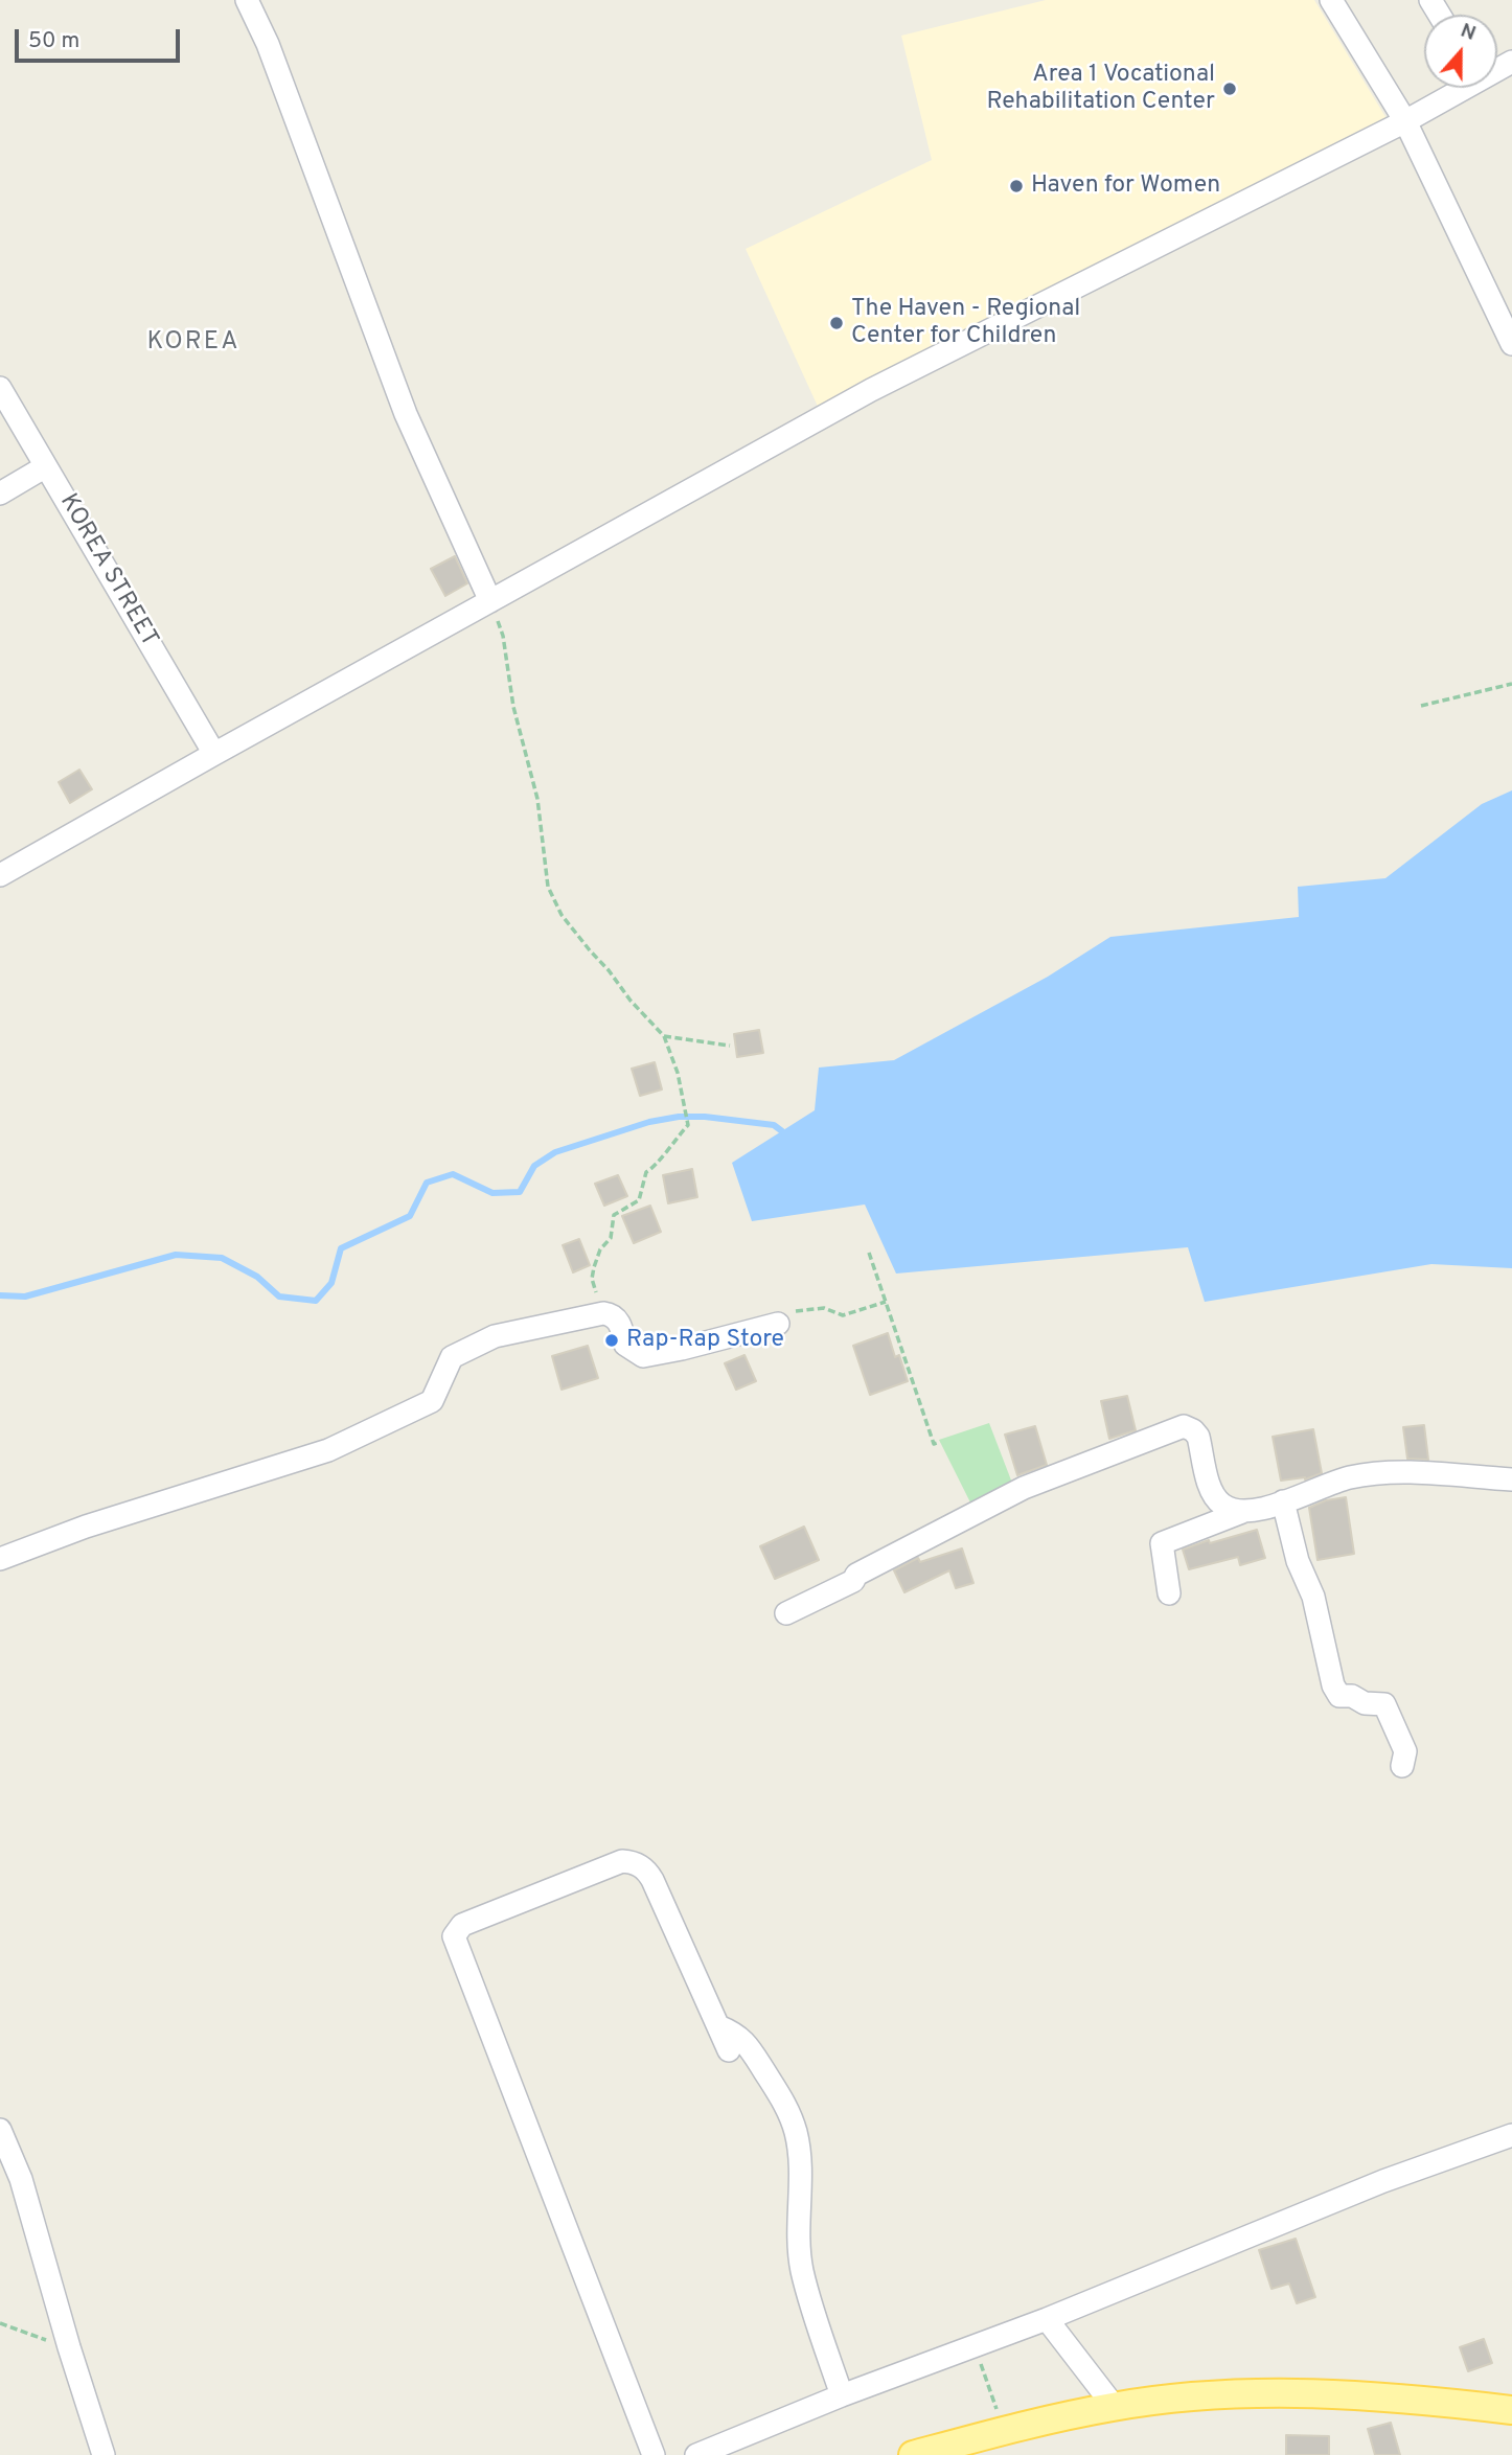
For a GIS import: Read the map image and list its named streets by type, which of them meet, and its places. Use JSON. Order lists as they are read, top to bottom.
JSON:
{
  "streets": {
    "street": ["KOREA STREET"]
  },
  "districts": ["KOREA"],
  "places": [
    "Area 1 Vocational Rehabilitation Center",
    "Haven for Women",
    "The Haven - Regional Center for Children",
    "Rap-Rap Store"
  ],
  "scale_bar": "50 m",
  "north": "top"
}
